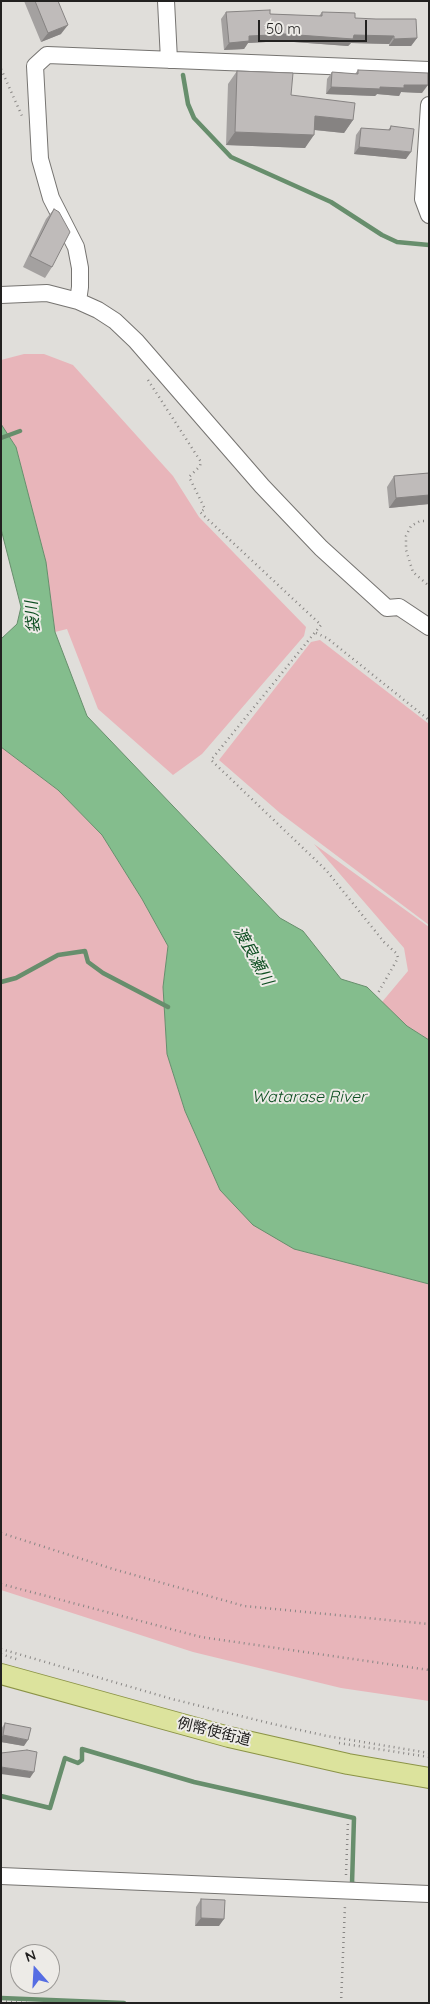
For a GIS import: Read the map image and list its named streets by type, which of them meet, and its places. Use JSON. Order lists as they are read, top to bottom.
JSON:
{
  "streets": {
    "main road": ["例幣使街道"]
  },
  "water": ["袋川", "渡良瀬川", "Watarase River"],
  "scale_bar": "50 m",
  "north": "top"
}
